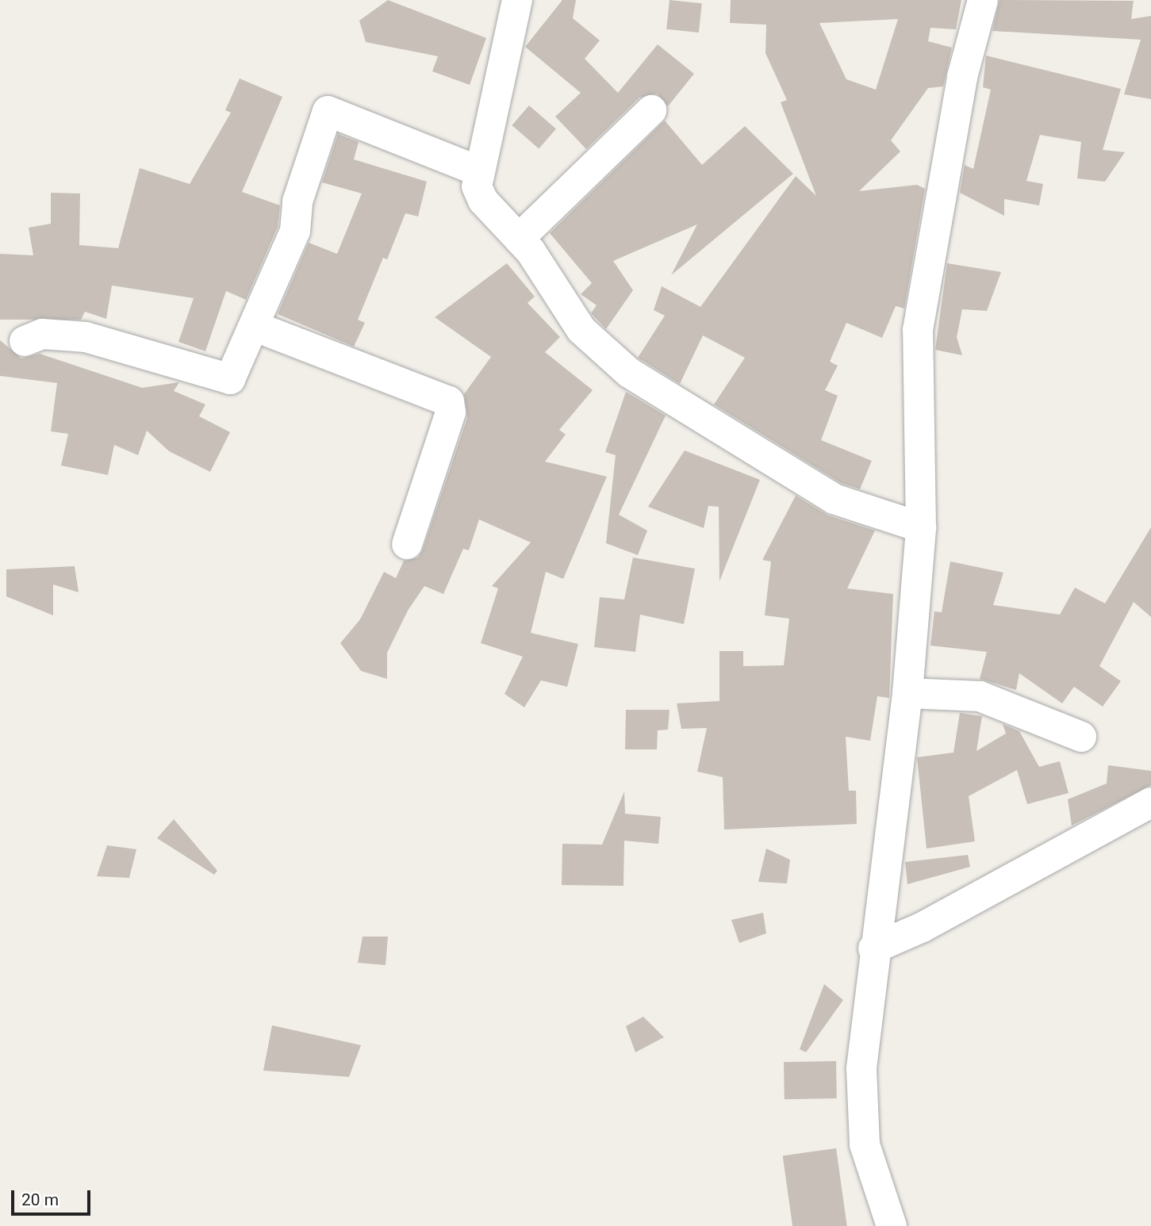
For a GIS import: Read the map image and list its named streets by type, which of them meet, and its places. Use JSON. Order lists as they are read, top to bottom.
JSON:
{
  "scale_bar": "20 m"
}
